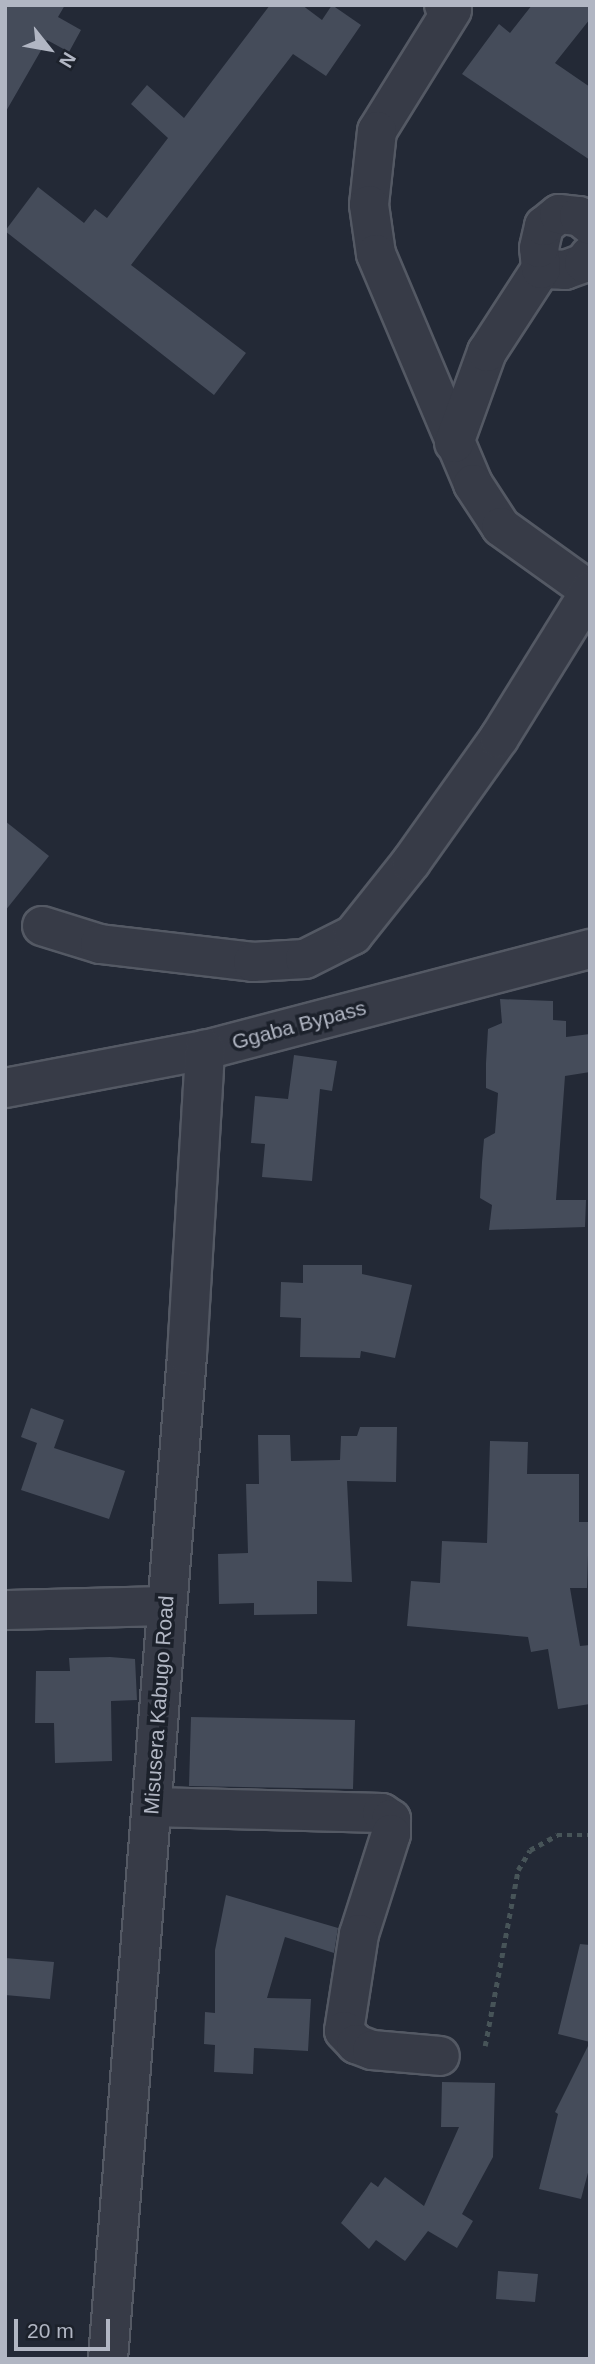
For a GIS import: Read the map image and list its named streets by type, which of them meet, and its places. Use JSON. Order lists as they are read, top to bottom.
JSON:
{
  "streets": {
    "street": ["Ggaba Bypass", "Misusera Kabugo Road"]
  },
  "crossings": [
    ["Ggaba Bypass", "Misusera Kabugo Road"]
  ],
  "scale_bar": "20 m",
  "north": "bottom right"
}
